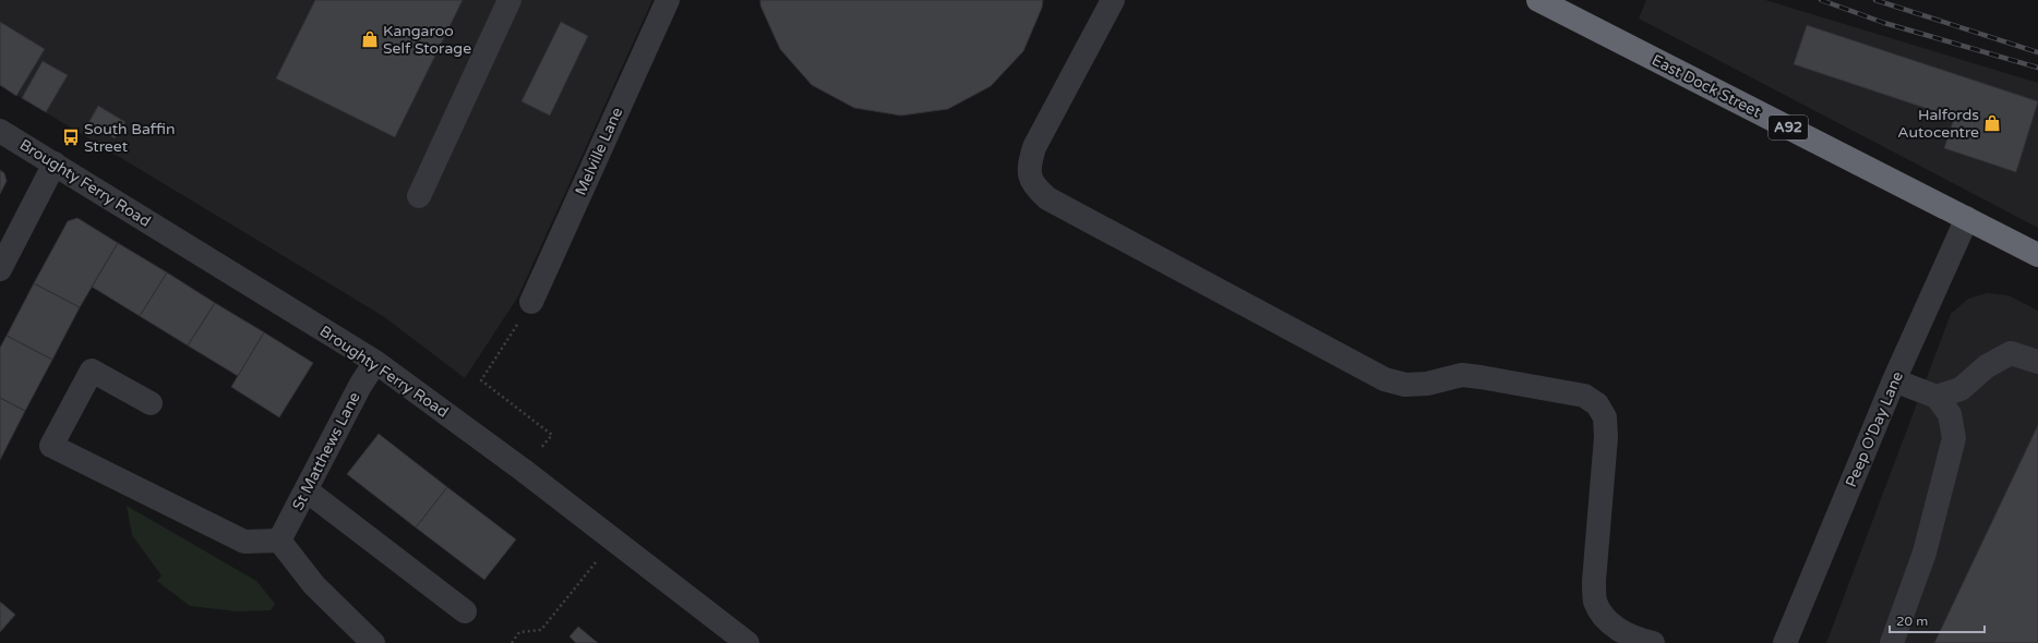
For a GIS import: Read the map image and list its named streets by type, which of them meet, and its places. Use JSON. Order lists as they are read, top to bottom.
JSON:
{
  "streets": {
    "highway": ["East Dock Street", "A92"],
    "street": [
      "Melville Lane",
      "Broughty Ferry Road",
      "Peep O'Day Lane",
      "St Matthews Lane"
    ]
  },
  "crossings": [
    ["East Dock Street", "Peep O'Day Lane"],
    ["Broughty Ferry Road", "St Matthews Lane"]
  ],
  "places": {
    "shop": ["Kangaroo Self Storage", "Halfords Autocentre"],
    "bus stop": ["South Baffin Street"]
  },
  "scale_bar": "20 m"
}
